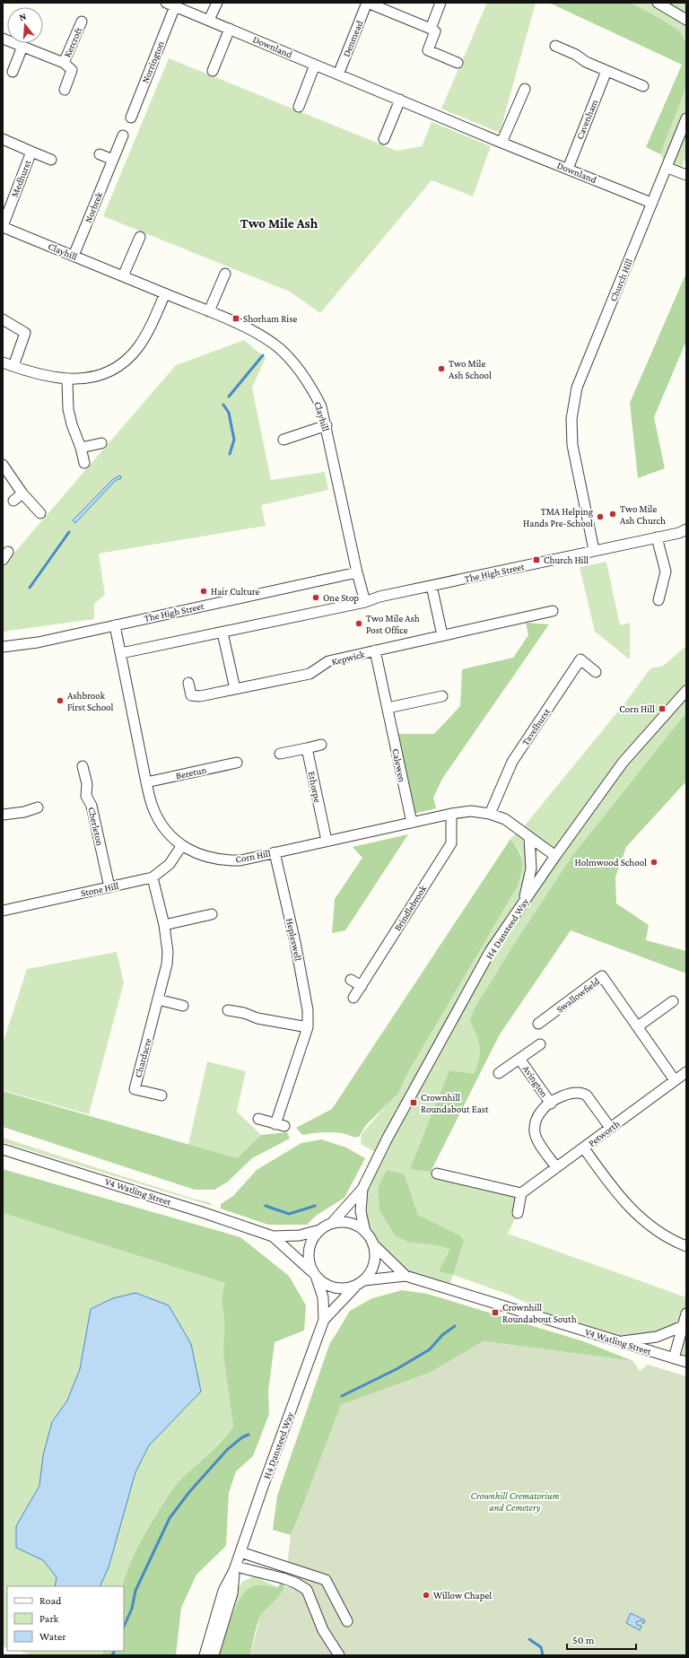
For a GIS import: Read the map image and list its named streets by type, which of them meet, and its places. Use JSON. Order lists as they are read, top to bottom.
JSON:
{
  "streets": {
    "street": [
      "Denmead",
      "Kercroft",
      "Downland",
      "Norrington",
      "Cavenham",
      "Medhurst",
      "Norbrek",
      "Clayhill",
      "Church Hill",
      "The High Street",
      "Kepwick",
      "Tavelhurst",
      "Calewen",
      "Beretun",
      "Ethorpe",
      "Cherleton",
      "Corn Hill",
      "Stone Hill",
      "Brindlebrook",
      "H4 Dansteed Way",
      "Hepleswell",
      "Swallowfield",
      "Chardacre",
      "Avington",
      "Petworth",
      "V4 Watling Street"
    ]
  },
  "crossings": [
    ["Denmead", "Downland"],
    ["Downland", "Norrington"],
    ["Downland", "Cavenham"],
    ["Downland", "Church Hill"],
    ["Medhurst", "Clayhill"],
    ["Norbrek", "Clayhill"],
    ["Clayhill", "The High Street"],
    ["Church Hill", "The High Street"],
    ["The High Street", "Corn Hill"],
    ["Kepwick", "Calewen"],
    ["Tavelhurst", "Corn Hill"],
    ["Calewen", "Corn Hill"],
    ["Beretun", "Corn Hill"],
    ["Ethorpe", "Corn Hill"],
    ["Cherleton", "Stone Hill"],
    ["Corn Hill", "Stone Hill"],
    ["Corn Hill", "Brindlebrook"],
    ["Corn Hill", "H4 Dansteed Way"],
    ["Corn Hill", "Hepleswell"],
    ["Stone Hill", "Chardacre"],
    ["H4 Dansteed Way", "V4 Watling Street"],
    ["Swallowfield", "Petworth"],
    ["Avington", "Petworth"]
  ],
  "districts": ["Two Mile Ash"],
  "parks": ["Crownhill Crematorium and Cemetery"],
  "places": {
    "transit": [
      "Shorham Rise",
      "Church Hill",
      "Corn Hill",
      "Crownhill Roundabout East",
      "Crownhill Roundabout South"
    ],
    "other": [
      "Two Mile Ash School",
      "Two Mile Ash Church",
      "TMA Helping Hands Pre-School",
      "Hair Culture",
      "One Stop",
      "Two Mile Ash Post Office",
      "Ashbrook First School",
      "Holmwood School",
      "Willow Chapel"
    ]
  },
  "legend": ["Road", "Park", "Water"],
  "scale_bar": "50 m",
  "north": "top"
}
